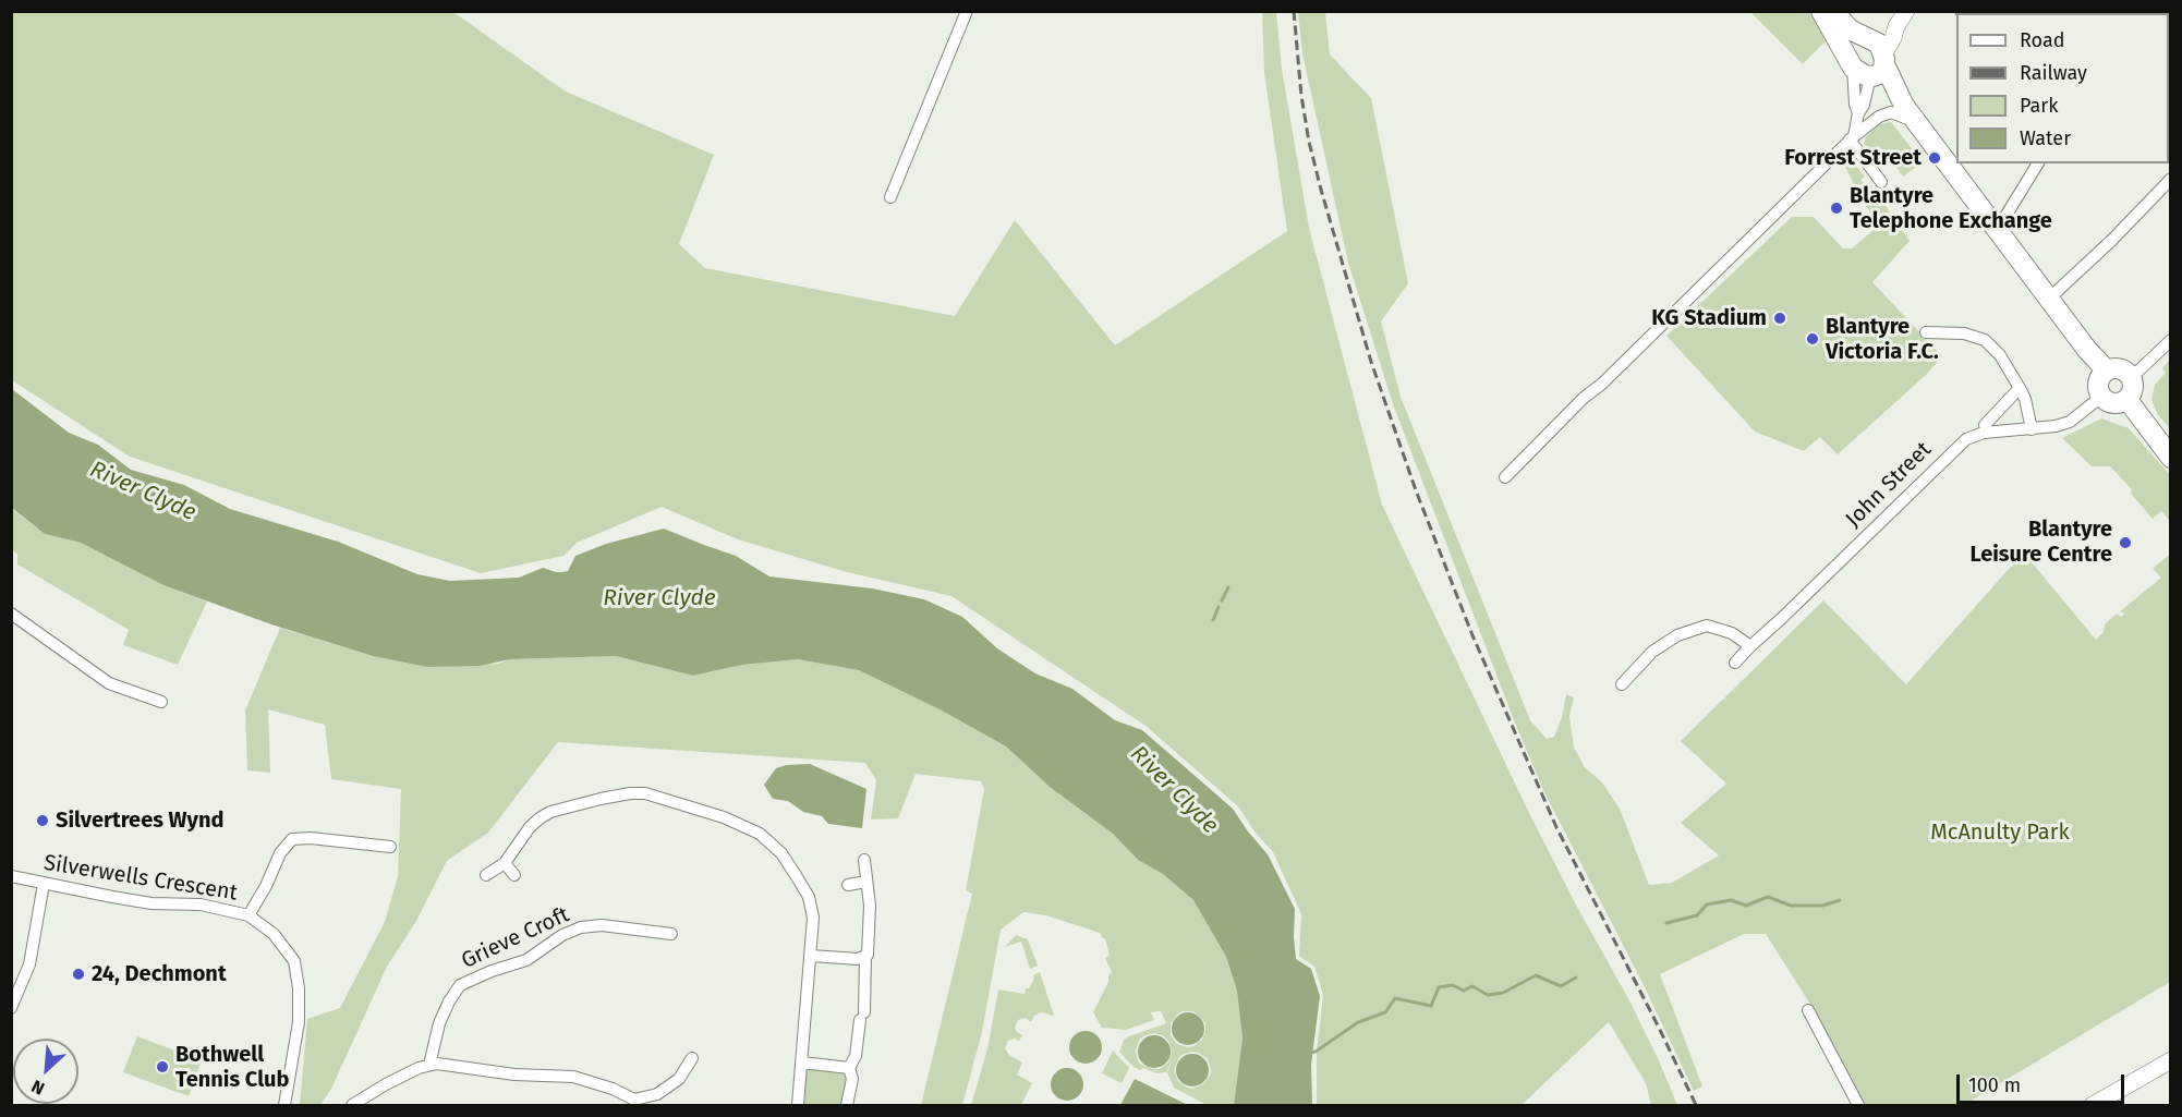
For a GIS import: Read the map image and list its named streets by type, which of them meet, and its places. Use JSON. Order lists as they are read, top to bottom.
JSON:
{
  "streets": {
    "street": ["John Street", "Silverwells Crescent", "Grieve Croft"]
  },
  "water": ["River Clyde"],
  "parks": ["McAnulty Park"],
  "places": [
    "Forrest Street",
    "Blantyre Telephone Exchange",
    "KG Stadium",
    "Blantyre Victoria F.C.",
    "Blantyre Leisure Centre",
    "Silvertrees Wynd",
    "24, Dechmont",
    "Bothwell Tennis Club"
  ],
  "legend": [
    "Road",
    "Railway",
    "Park",
    "Water"
  ],
  "scale_bar": "100 m",
  "north": "bottom left"
}
